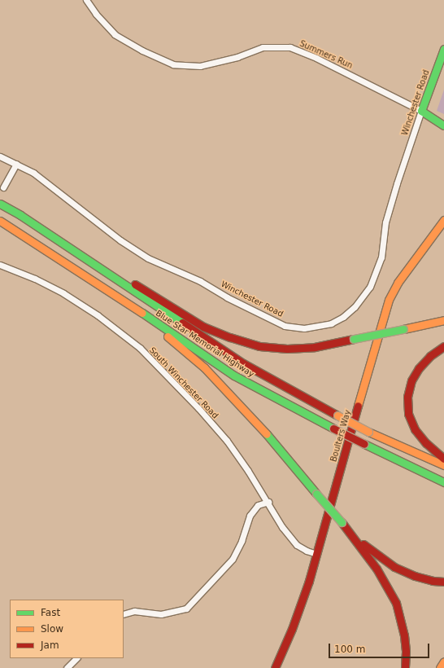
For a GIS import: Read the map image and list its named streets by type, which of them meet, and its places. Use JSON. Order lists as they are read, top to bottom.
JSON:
{
  "streets": {
    "main road": ["Winchester Road", "Blue Star Memorial Highway", "Boulters Way"],
    "street": ["Summers Run", "South Winchester Road"]
  },
  "crossings": [
    ["Summers Run", "Winchester Road"],
    ["South Winchester Road", "Boulters Way"]
  ],
  "legend": ["Fast", "Slow", "Jam"],
  "scale_bar": "100 m"
}
